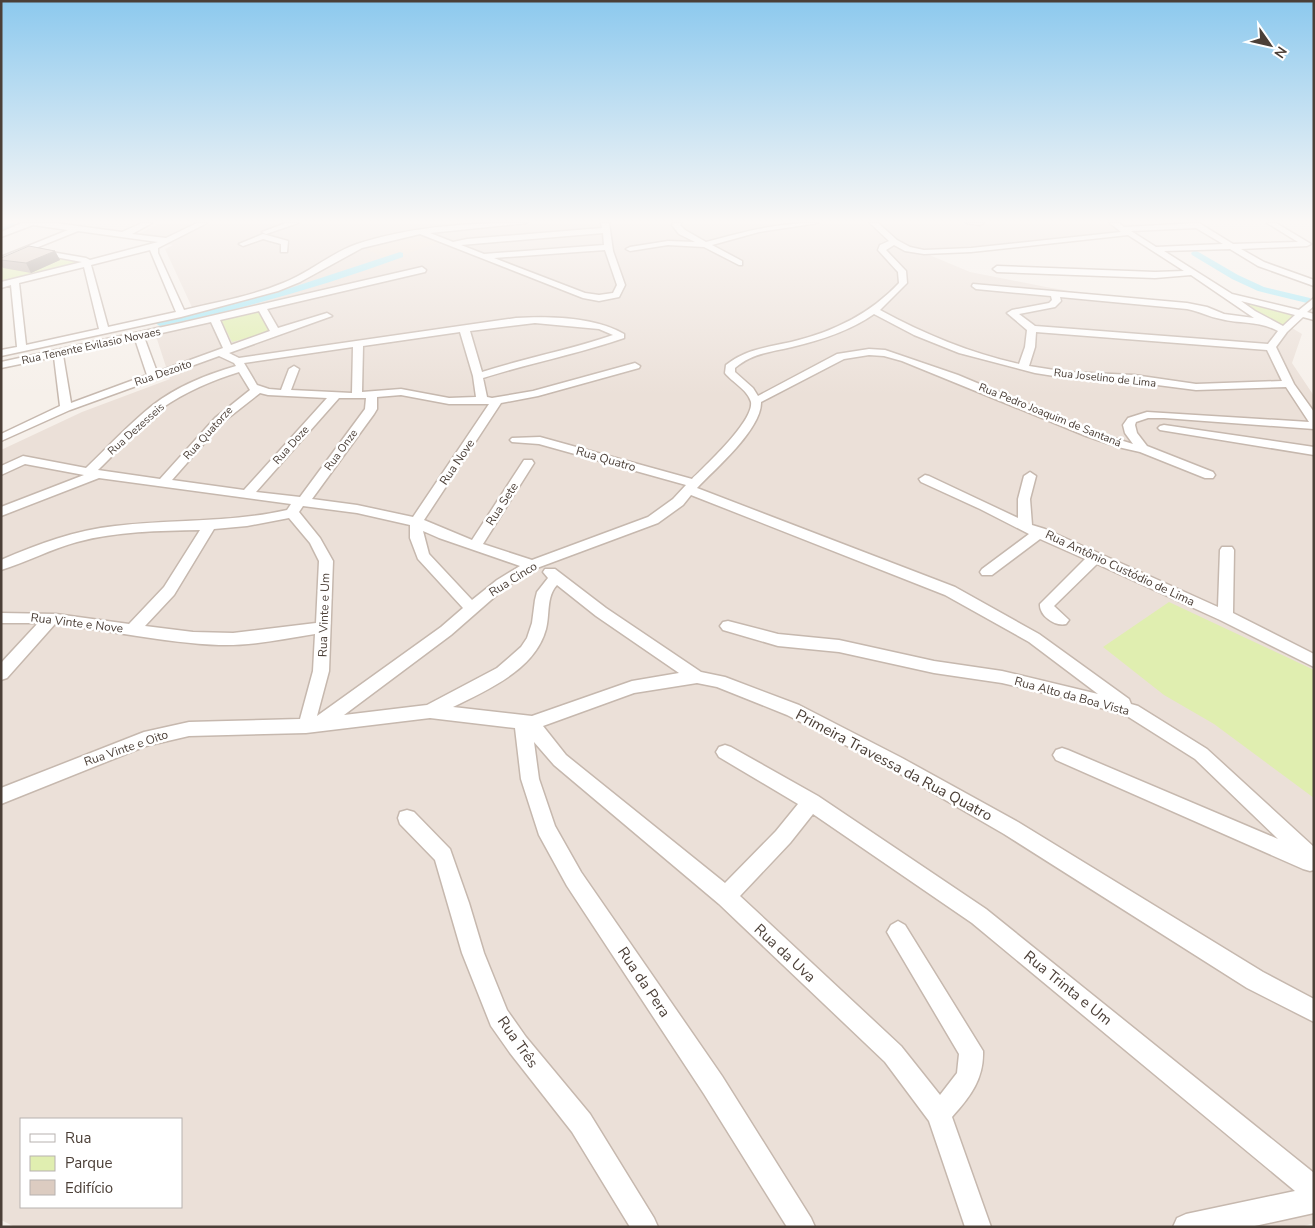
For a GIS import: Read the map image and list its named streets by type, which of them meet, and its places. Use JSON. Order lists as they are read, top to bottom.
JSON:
{
  "streets": {
    "street": [
      "Rua Tenente Evilasio Novaes",
      "Rua Dezoito",
      "Rua Joselino de Lima",
      "Rua Pedro Joaquim de Santaná",
      "Rua Dezesseis",
      "Rua Quatorze",
      "Rua Doze",
      "Rua Onze",
      "Rua Quatro",
      "Rua Nove",
      "Rua Sete",
      "Rua Antônio Custódio de Lima",
      "Rua Cinco",
      "Rua Vinte e Um",
      "Rua Vinte e Nove",
      "Rua Alto da Boa Vista",
      "Rua Vinte e Oito",
      "Primeira Travessa da Rua Quatro",
      "Rua da Uva",
      "Rua da Pera",
      "Rua Trinta e Um",
      "Rua Três"
    ]
  },
  "crossings": [
    ["Rua Pedro Joaquim de Santaná", "Rua Cinco"],
    ["Rua Onze", "Rua Vinte e Um"],
    ["Rua Quatro", "Rua Cinco"],
    ["Rua Quatro", "Rua Alto da Boa Vista"],
    ["Rua Cinco", "Rua Vinte e Um"],
    ["Rua Cinco", "Rua Vinte e Oito"],
    ["Rua Cinco", "Primeira Travessa da Rua Quatro"],
    ["Rua Vinte e Um", "Rua Vinte e Nove"],
    ["Rua Vinte e Um", "Rua Vinte e Oito"],
    ["Rua Vinte e Um", "Primeira Travessa da Rua Quatro"],
    ["Rua Vinte e Oito", "Primeira Travessa da Rua Quatro"],
    ["Primeira Travessa da Rua Quatro", "Rua da Uva"],
    ["Primeira Travessa da Rua Quatro", "Rua da Pera"],
    ["Rua da Uva", "Rua da Pera"]
  ],
  "legend": ["Rua", "Parque", "Edifício"],
  "north": "bottom right"
}
